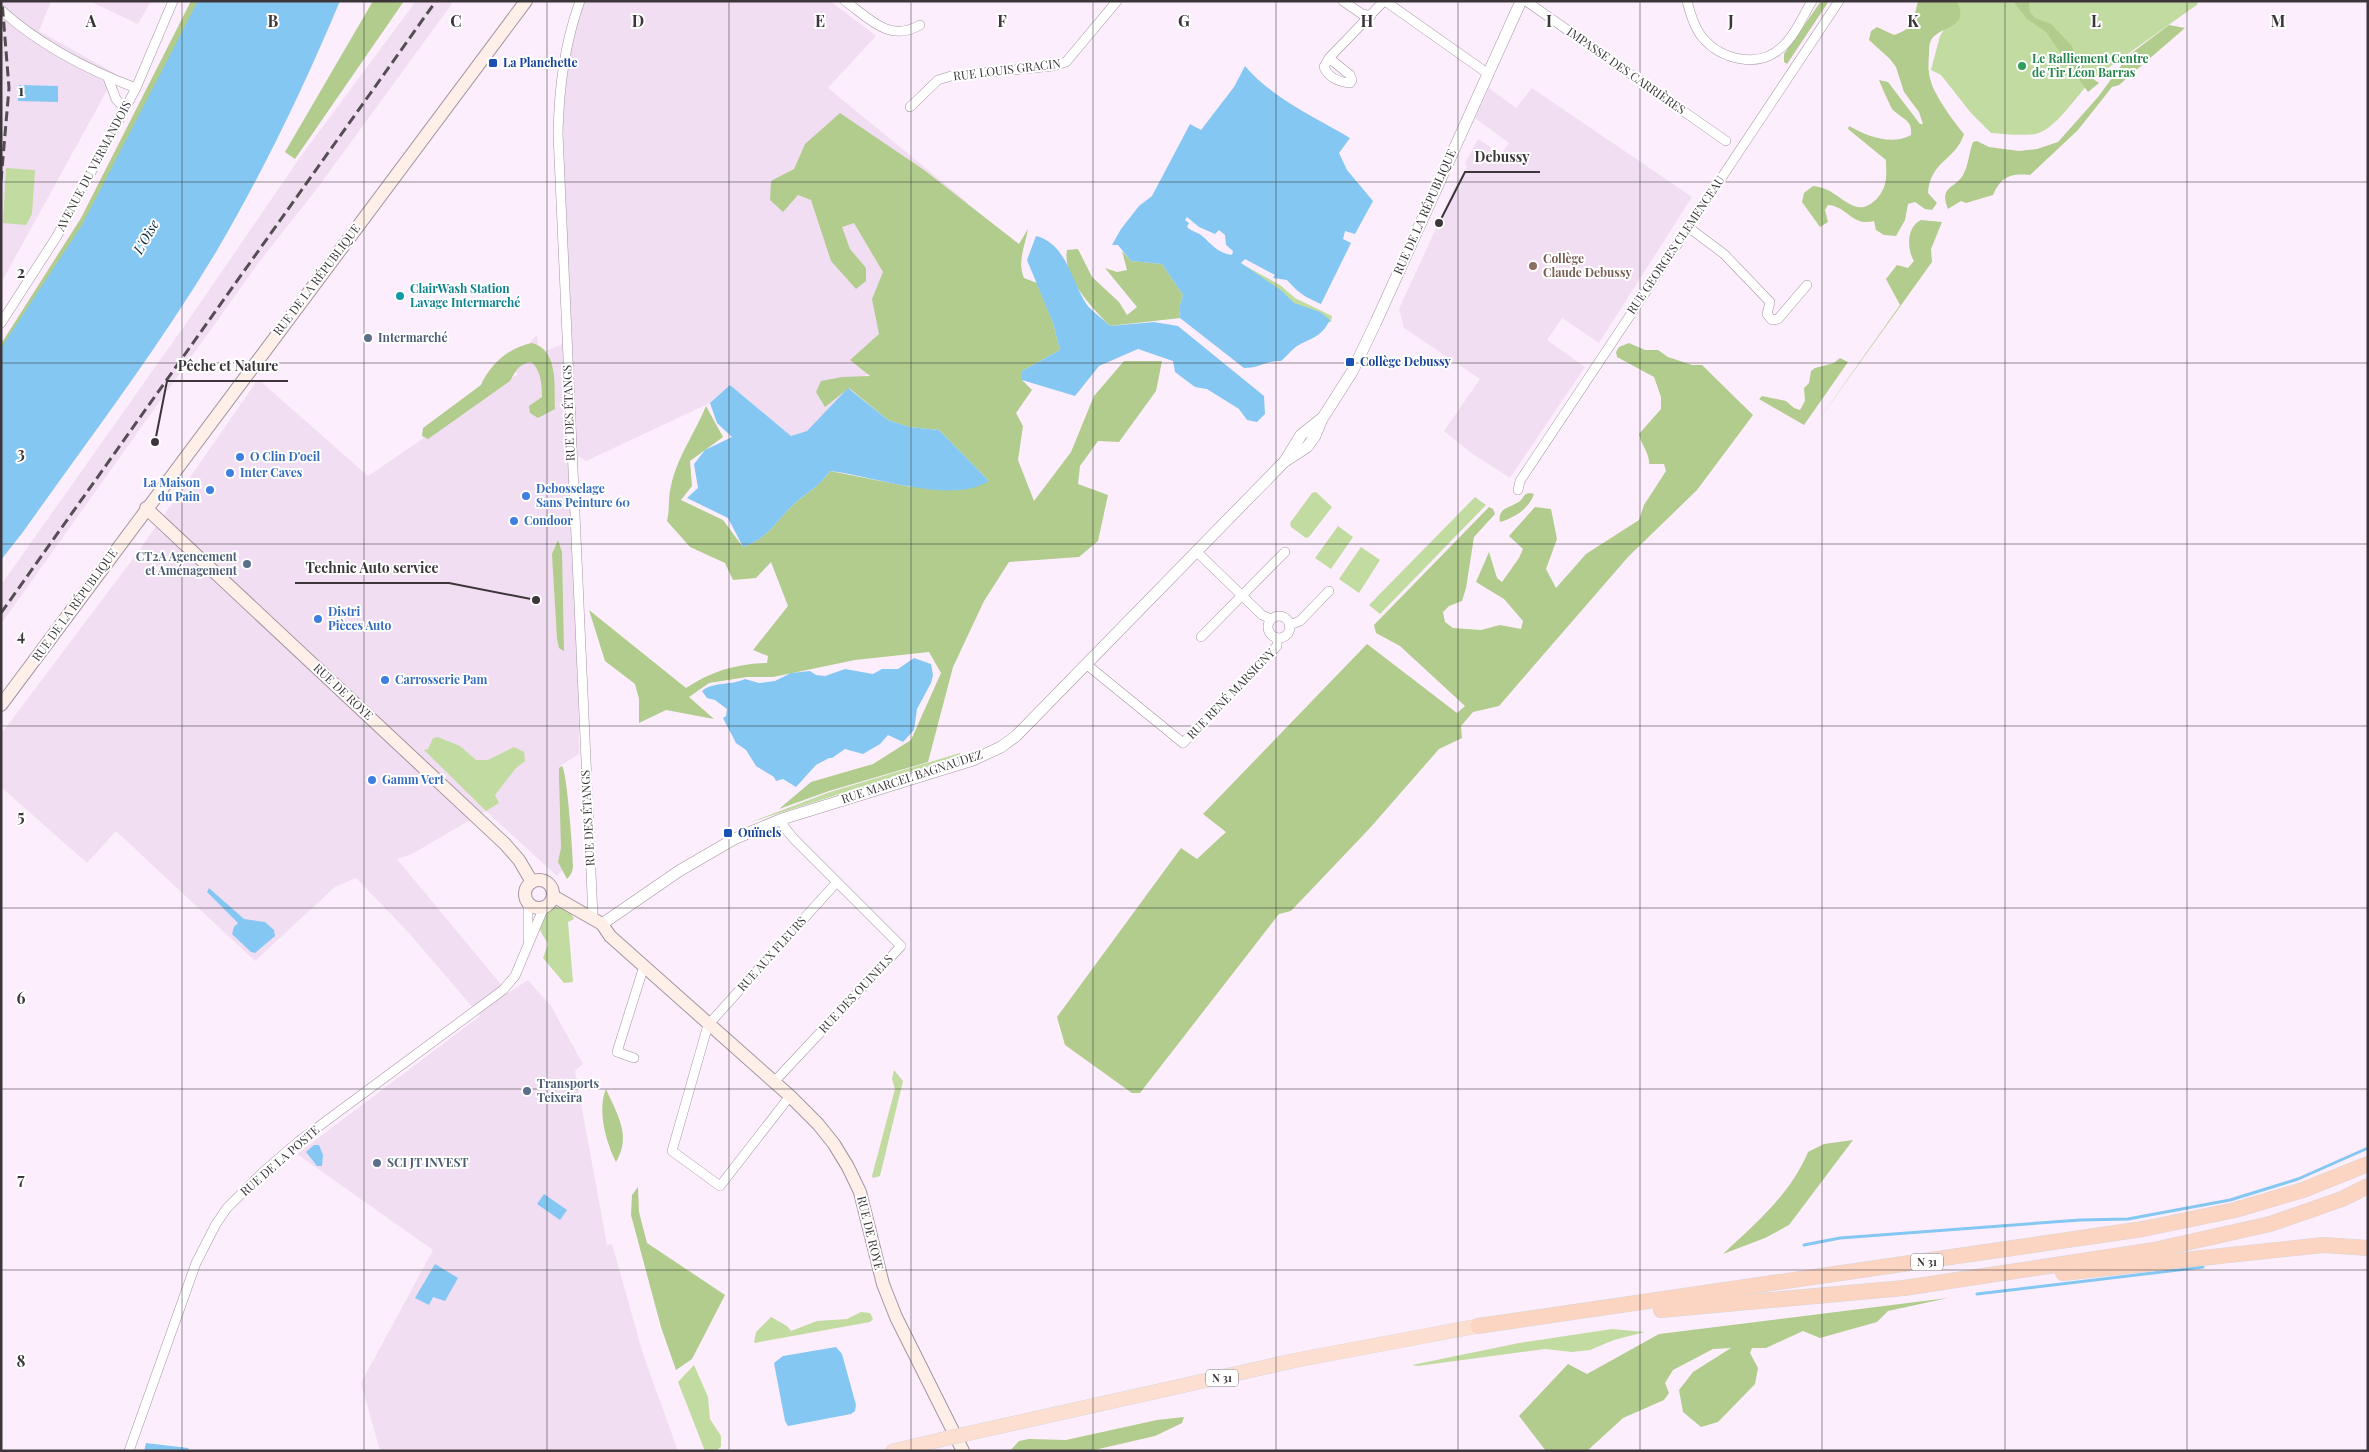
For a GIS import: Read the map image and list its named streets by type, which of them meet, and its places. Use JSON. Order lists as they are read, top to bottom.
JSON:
{
  "streets": {
    "highway": ["N 31"],
    "main road": ["RUE DE LA RÉPUBLIQUE", "RUE DE ROYE"],
    "street": [
      "RUE LOUIS GRACIN",
      "IMPASSE DES CARRIÈRES",
      "AVENUE DU VERMANDOIS",
      "RUE GEORGES CLEMENCEAU",
      "RUE DES ÉTANGS",
      "RUE RENÉ MARSIGNY",
      "RUE MARCEL BAGNAUDEZ",
      "RUE AUX FLEURS",
      "RUE DES OUINELS",
      "RUE DE LA POSTE"
    ]
  },
  "crossings": [
    ["RUE DE LA RÉPUBLIQUE", "RUE DE ROYE"],
    ["RUE DE LA RÉPUBLIQUE", "RUE MARCEL BAGNAUDEZ"],
    ["RUE DES ÉTANGS", "RUE DE ROYE"],
    ["RUE DES ÉTANGS", "RUE MARCEL BAGNAUDEZ"],
    ["RUE DE ROYE", "RUE MARCEL BAGNAUDEZ"],
    ["RUE DE ROYE", "RUE AUX FLEURS"],
    ["RUE DE ROYE", "RUE DES OUINELS"],
    ["RUE DE ROYE", "RUE DE LA POSTE"],
    ["RUE RENÉ MARSIGNY", "RUE MARCEL BAGNAUDEZ"],
    ["RUE MARCEL BAGNAUDEZ", "RUE DES OUINELS"],
    ["RUE AUX FLEURS", "RUE DES OUINELS"]
  ],
  "water": ["L'Oise"],
  "places": {
    "transit": ["La Planchette", "Collège Debussy", "Ouïnels"],
    "other": [
      "Le Ralliement Centre de Tir Léon Barras",
      "Debussy",
      "Collège Claude Debussy",
      "ClairWash Station Lavage Intermarché",
      "Intermarché",
      "Pêche et Nature",
      "O Clin D'oeil",
      "Inter Caves",
      "La Maison du Pain",
      "Debosselage Sans Peinture 60",
      "Condoor",
      "CT2A Agencement et Aménagement",
      "Technic Auto service",
      "Distri Pièces Auto",
      "Carrosserie Pam",
      "Gamm Vert",
      "Transports Teixeira",
      "SCI JT INVEST"
    ]
  },
  "grid": {
    "columns": [
      "A",
      "B",
      "C",
      "D",
      "E",
      "F",
      "G",
      "H",
      "I",
      "J",
      "K",
      "L",
      "M"
    ],
    "rows": [
      "1",
      "2",
      "3",
      "4",
      "5",
      "6",
      "7",
      "8"
    ]
  }
}
